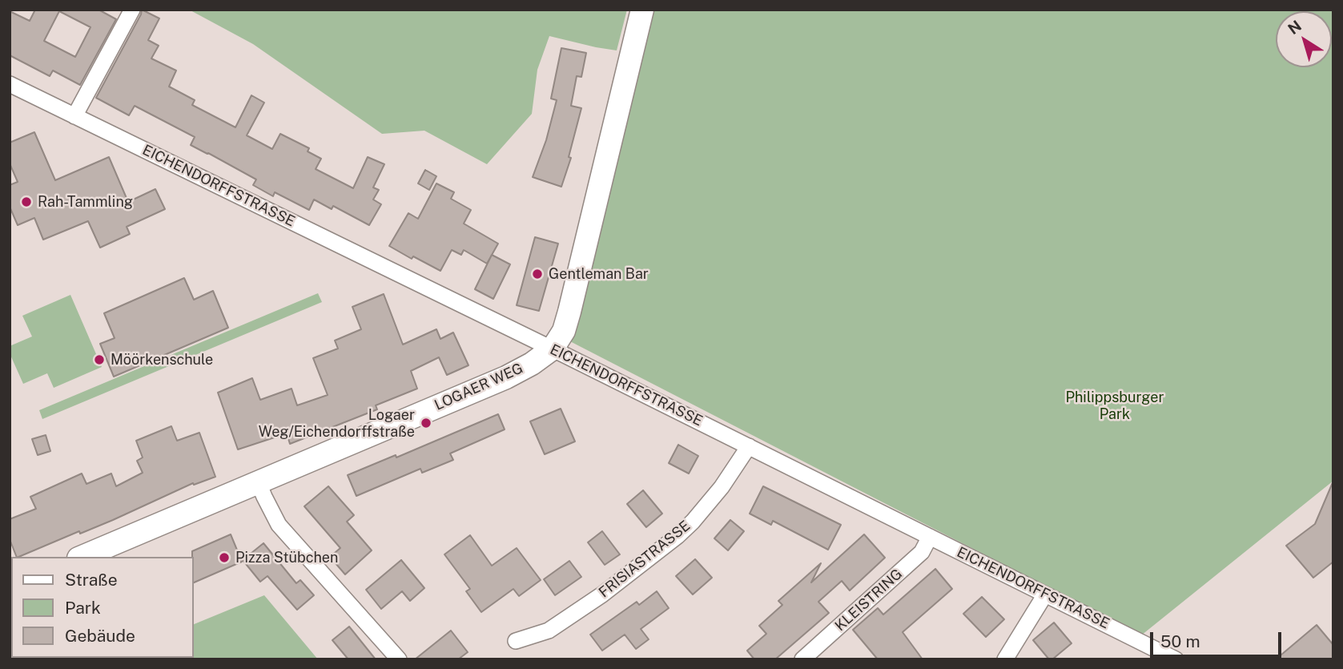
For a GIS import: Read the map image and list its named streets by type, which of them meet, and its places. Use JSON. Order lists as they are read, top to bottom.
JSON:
{
  "streets": {
    "street": [
      "EICHENDORFFSTRASSE",
      "LOGAER WEG",
      "FRISIASTRASSE",
      "KLEISTRING"
    ]
  },
  "crossings": [
    ["EICHENDORFFSTRASSE", "LOGAER WEG"],
    ["EICHENDORFFSTRASSE", "FRISIASTRASSE"],
    ["EICHENDORFFSTRASSE", "KLEISTRING"]
  ],
  "parks": ["Philippsburger Park"],
  "places": [
    "Rah-Tammling",
    "Gentleman Bar",
    "Möörkenschule",
    "Logaer Weg/Eichendorffstraße",
    "Pizza Stübchen"
  ],
  "legend": ["Straße", "Park", "Gebäude"],
  "scale_bar": "50 m",
  "north": "top left"
}
